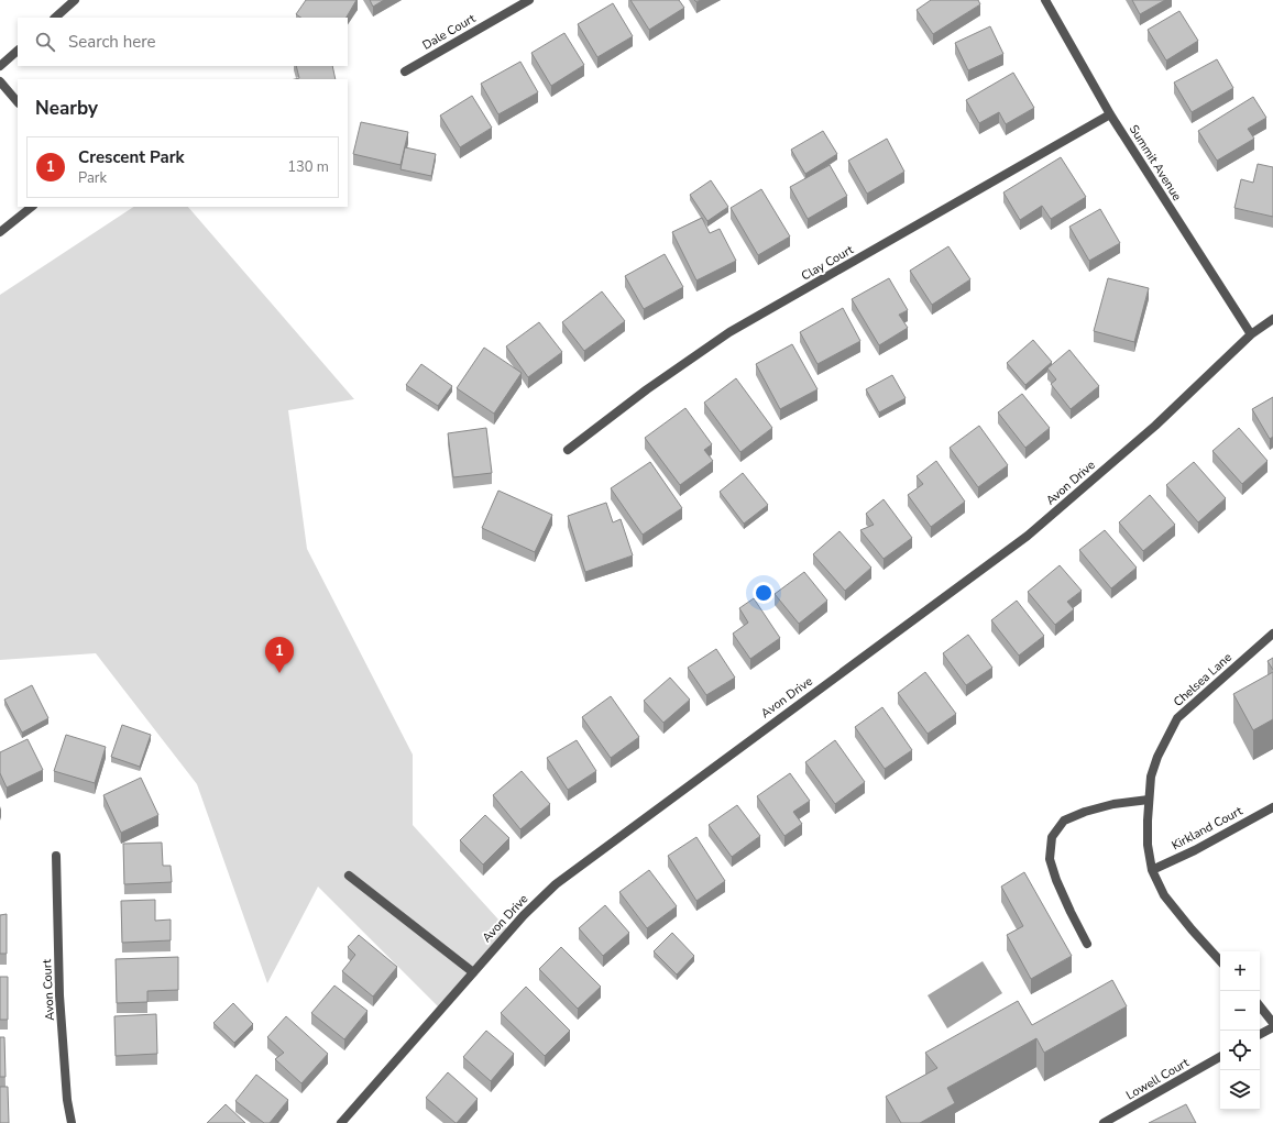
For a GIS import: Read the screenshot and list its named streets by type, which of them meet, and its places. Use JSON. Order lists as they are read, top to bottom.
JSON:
{
  "streets": {
    "street": [
      "Dale Court",
      "Summit Avenue",
      "Clay Court",
      "Avon Drive",
      "Chelsea Lane",
      "Kirkland Court",
      "Avon Court",
      "Lowell Court"
    ]
  },
  "crossings": [
    ["Summit Avenue", "Clay Court"],
    ["Summit Avenue", "Avon Drive"],
    ["Chelsea Lane", "Kirkland Court"]
  ],
  "page": {
    "search": "Search here",
    "heading": "Nearby",
    "list": [
      {
        "mark": "1",
        "name": "Crescent Park",
        "note": "Park",
        "value": "130 m"
      }
    ],
    "pins": "1",
    "map_buttons": ["+", "−"]
  }
}
